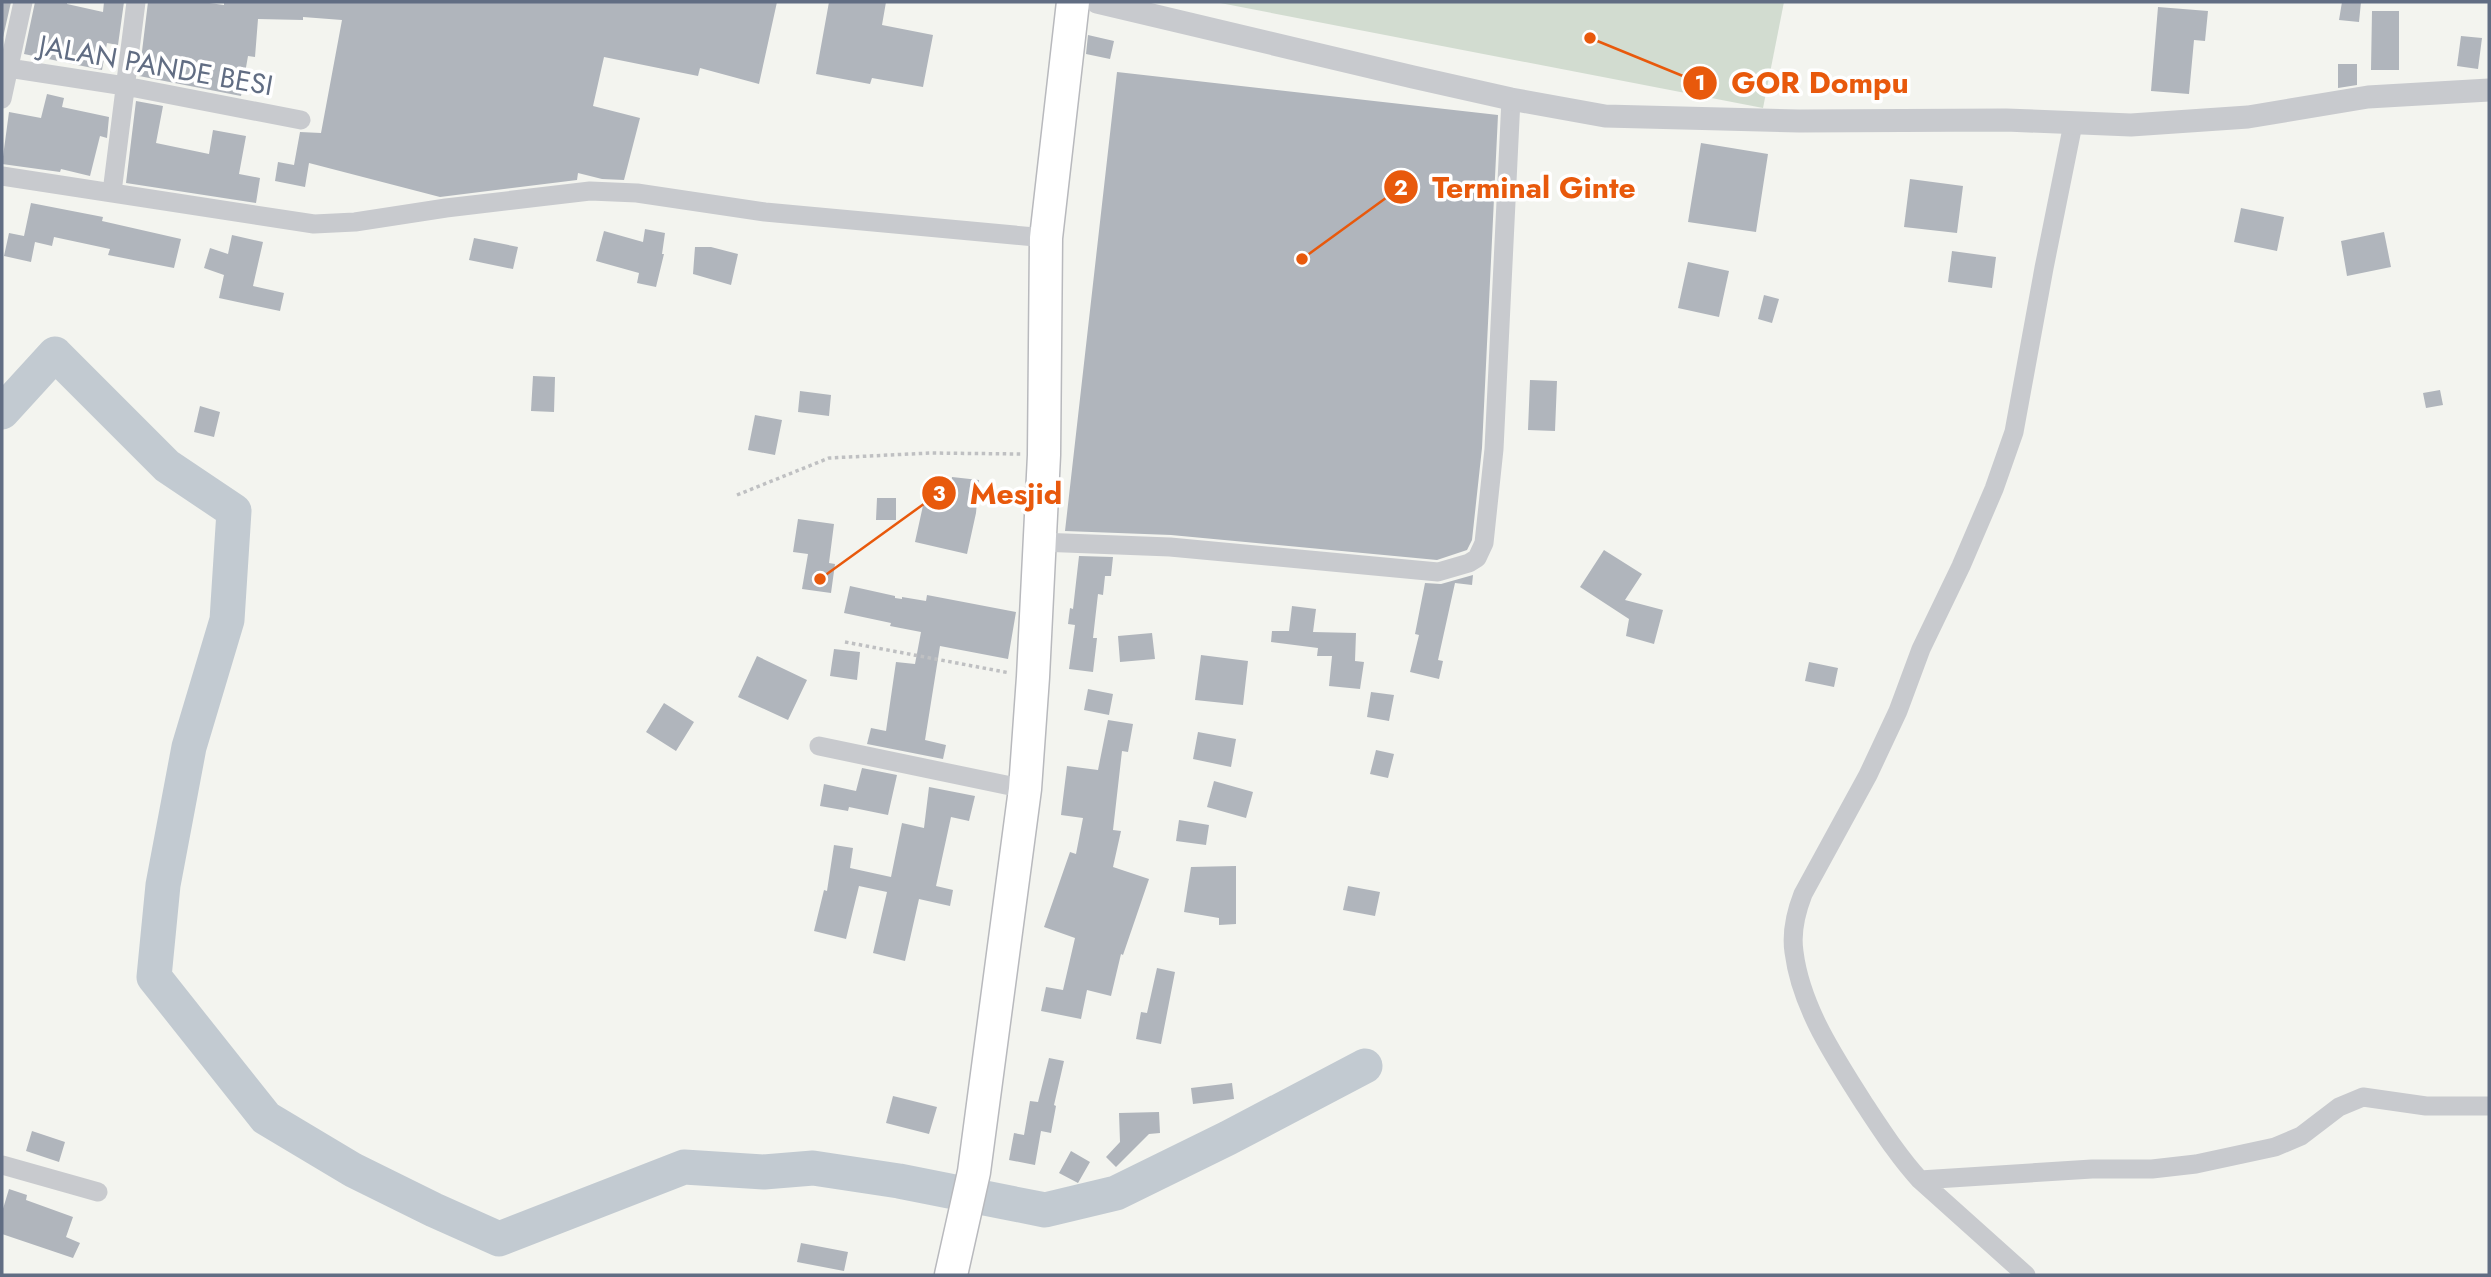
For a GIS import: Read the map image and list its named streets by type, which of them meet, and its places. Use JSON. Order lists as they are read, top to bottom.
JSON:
{
  "streets": {
    "street": ["JALAN PANDE BESI"]
  },
  "places": ["GOR Dompu", "Terminal Ginte", "Mesjid"]
}
